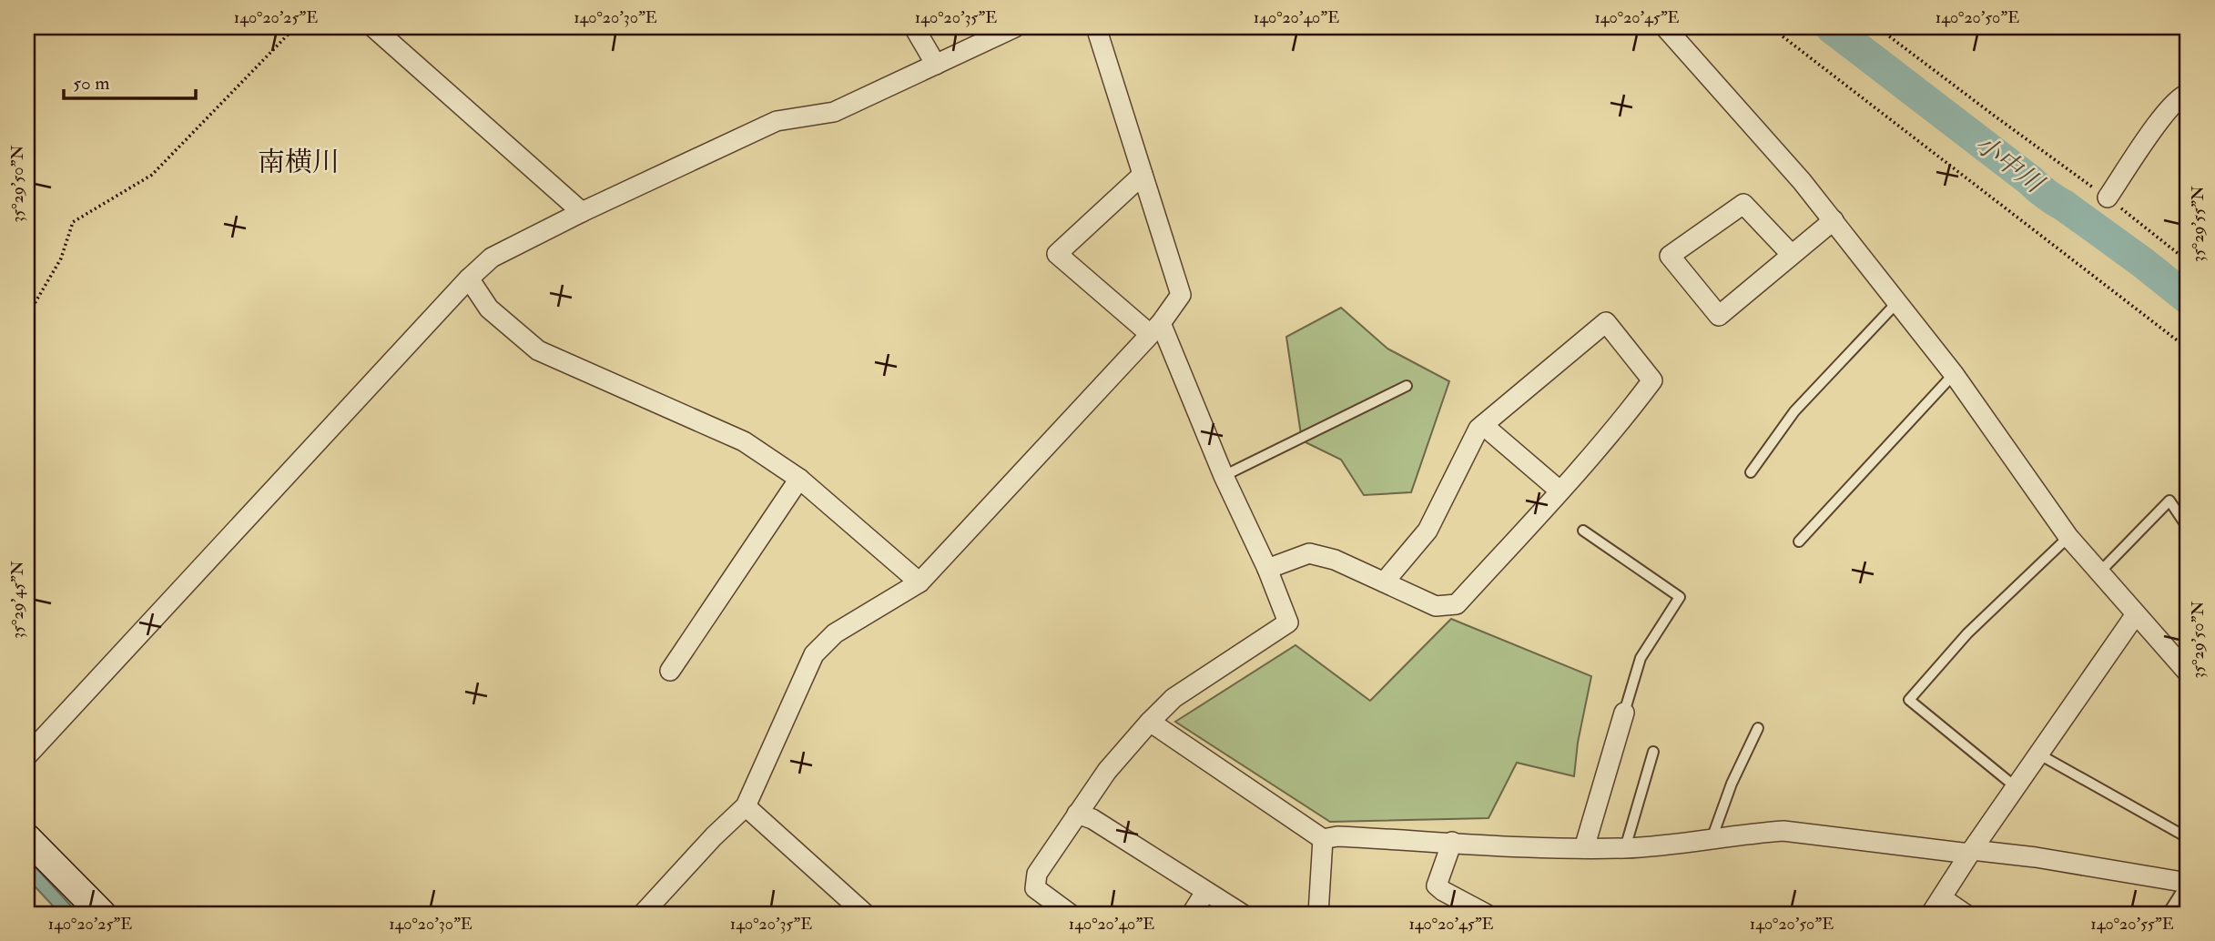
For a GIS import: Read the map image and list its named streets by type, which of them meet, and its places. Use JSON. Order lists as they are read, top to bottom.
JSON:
{
  "districts": ["南横川"],
  "water": ["小中川"],
  "scale_bar": "50 m",
  "coordinates": [
    "140°20'25\"E",
    "140°20'30\"E",
    "140°20'35\"E",
    "140°20'40\"E",
    "140°20'45\"E",
    "140°20'50\"E",
    "35°29'50\"N",
    "35°29'55\"N",
    "35°29'45\"N",
    "140°20'55\"E"
  ]
}
